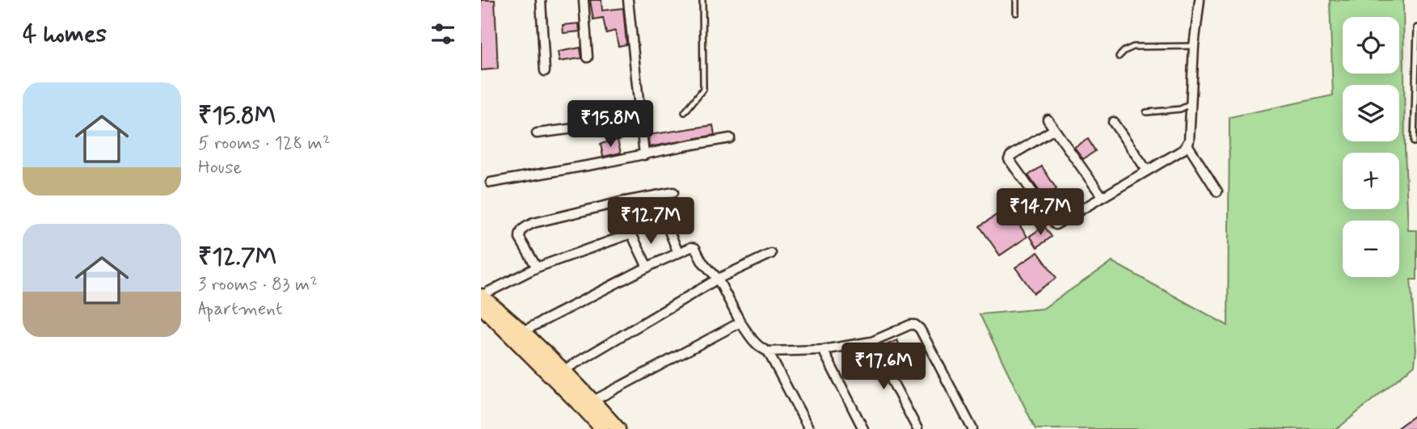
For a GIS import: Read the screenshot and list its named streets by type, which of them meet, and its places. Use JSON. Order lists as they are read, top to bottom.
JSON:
{
  "page": {
    "heading": "4 homes",
    "map_buttons": ["+", "−"],
    "list": [
      {
        "name": "₹15.8M",
        "note": "5 rooms · 128 m² · House"
      },
      {
        "name": "₹12.7M",
        "note": "3 rooms · 83 m² · Apartment"
      }
    ],
    "price": [
      "₹15.8M",
      "₹14.7M",
      "₹12.7M",
      "₹17.6M"
    ]
  }
}
